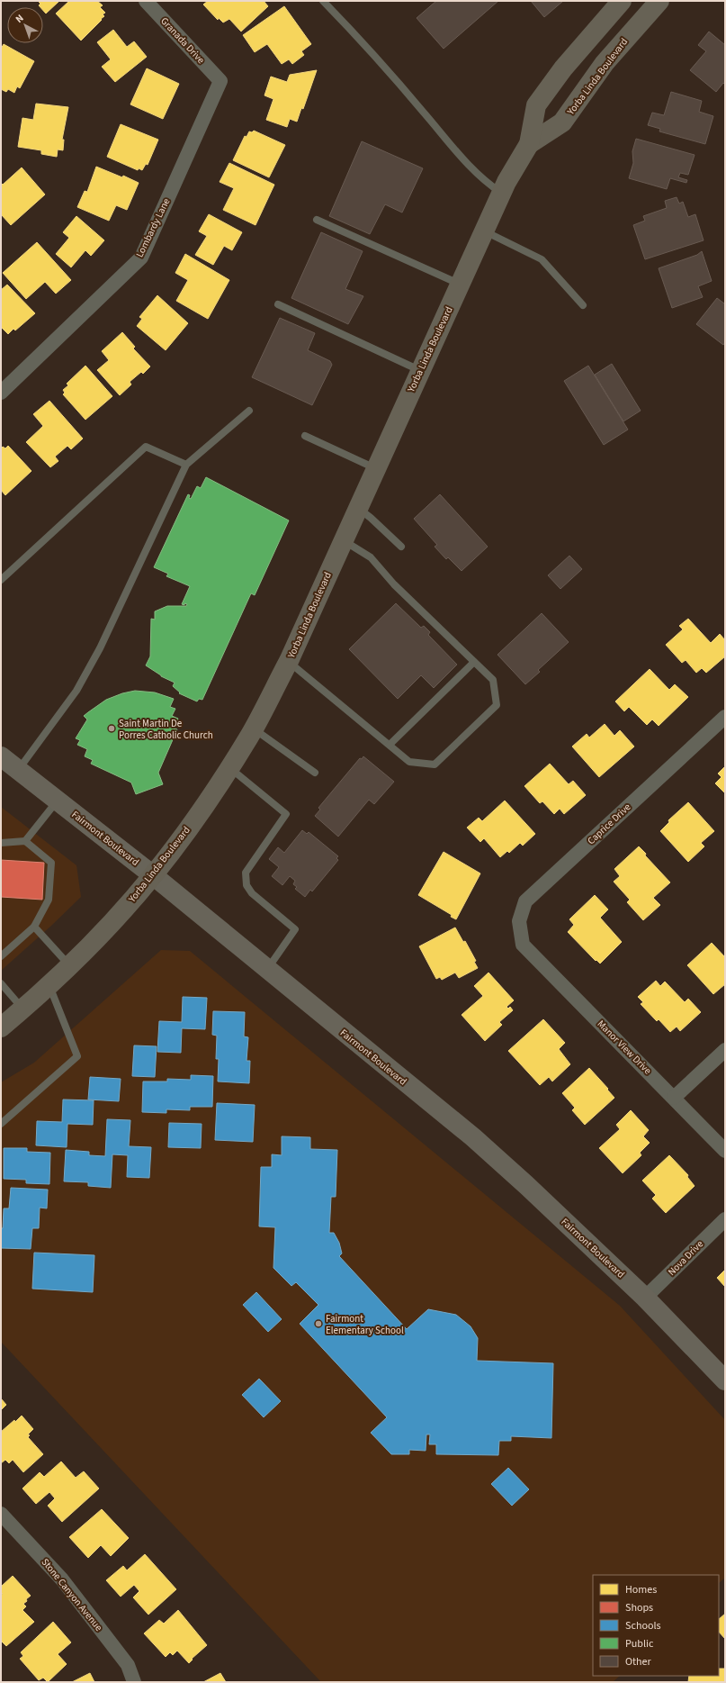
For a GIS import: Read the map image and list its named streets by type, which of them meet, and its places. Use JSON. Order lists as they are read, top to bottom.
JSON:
{
  "streets": {
    "main road": ["Yorba Linda Boulevard", "Fairmont Boulevard"],
    "street": [
      "Granada Drive",
      "Lombardy Lane",
      "Caprice Drive",
      "Manor View Drive",
      "Nova Drive",
      "Stone Canyon Avenue"
    ]
  },
  "crossings": [
    ["Granada Drive", "Lombardy Lane"],
    ["Yorba Linda Boulevard", "Fairmont Boulevard"],
    ["Caprice Drive", "Manor View Drive"],
    ["Fairmont Boulevard", "Nova Drive"]
  ],
  "places": ["Saint Martin De Porres Catholic Church", "Fairmont Elementary School"],
  "legend": [
    "Homes",
    "Shops",
    "Schools",
    "Public",
    "Other"
  ],
  "north": "top left"
}
